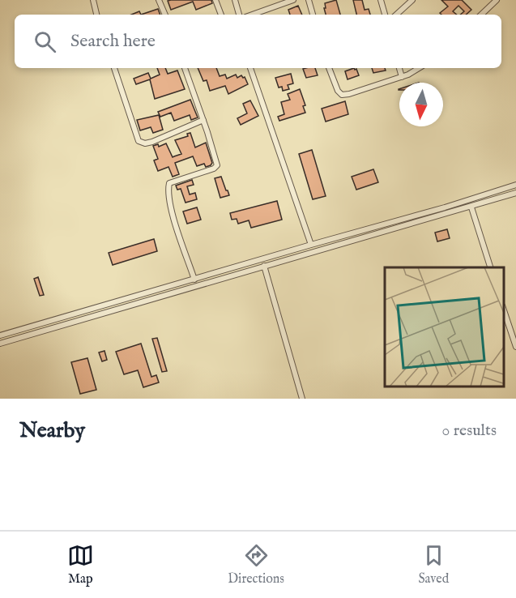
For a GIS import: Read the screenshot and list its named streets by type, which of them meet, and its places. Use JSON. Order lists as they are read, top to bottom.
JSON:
{
  "north": "bottom",
  "page": {
    "search": "Search here",
    "heading": ["Nearby", "0 results"],
    "nav": ["Map", "Directions", "Saved"]
  }
}
